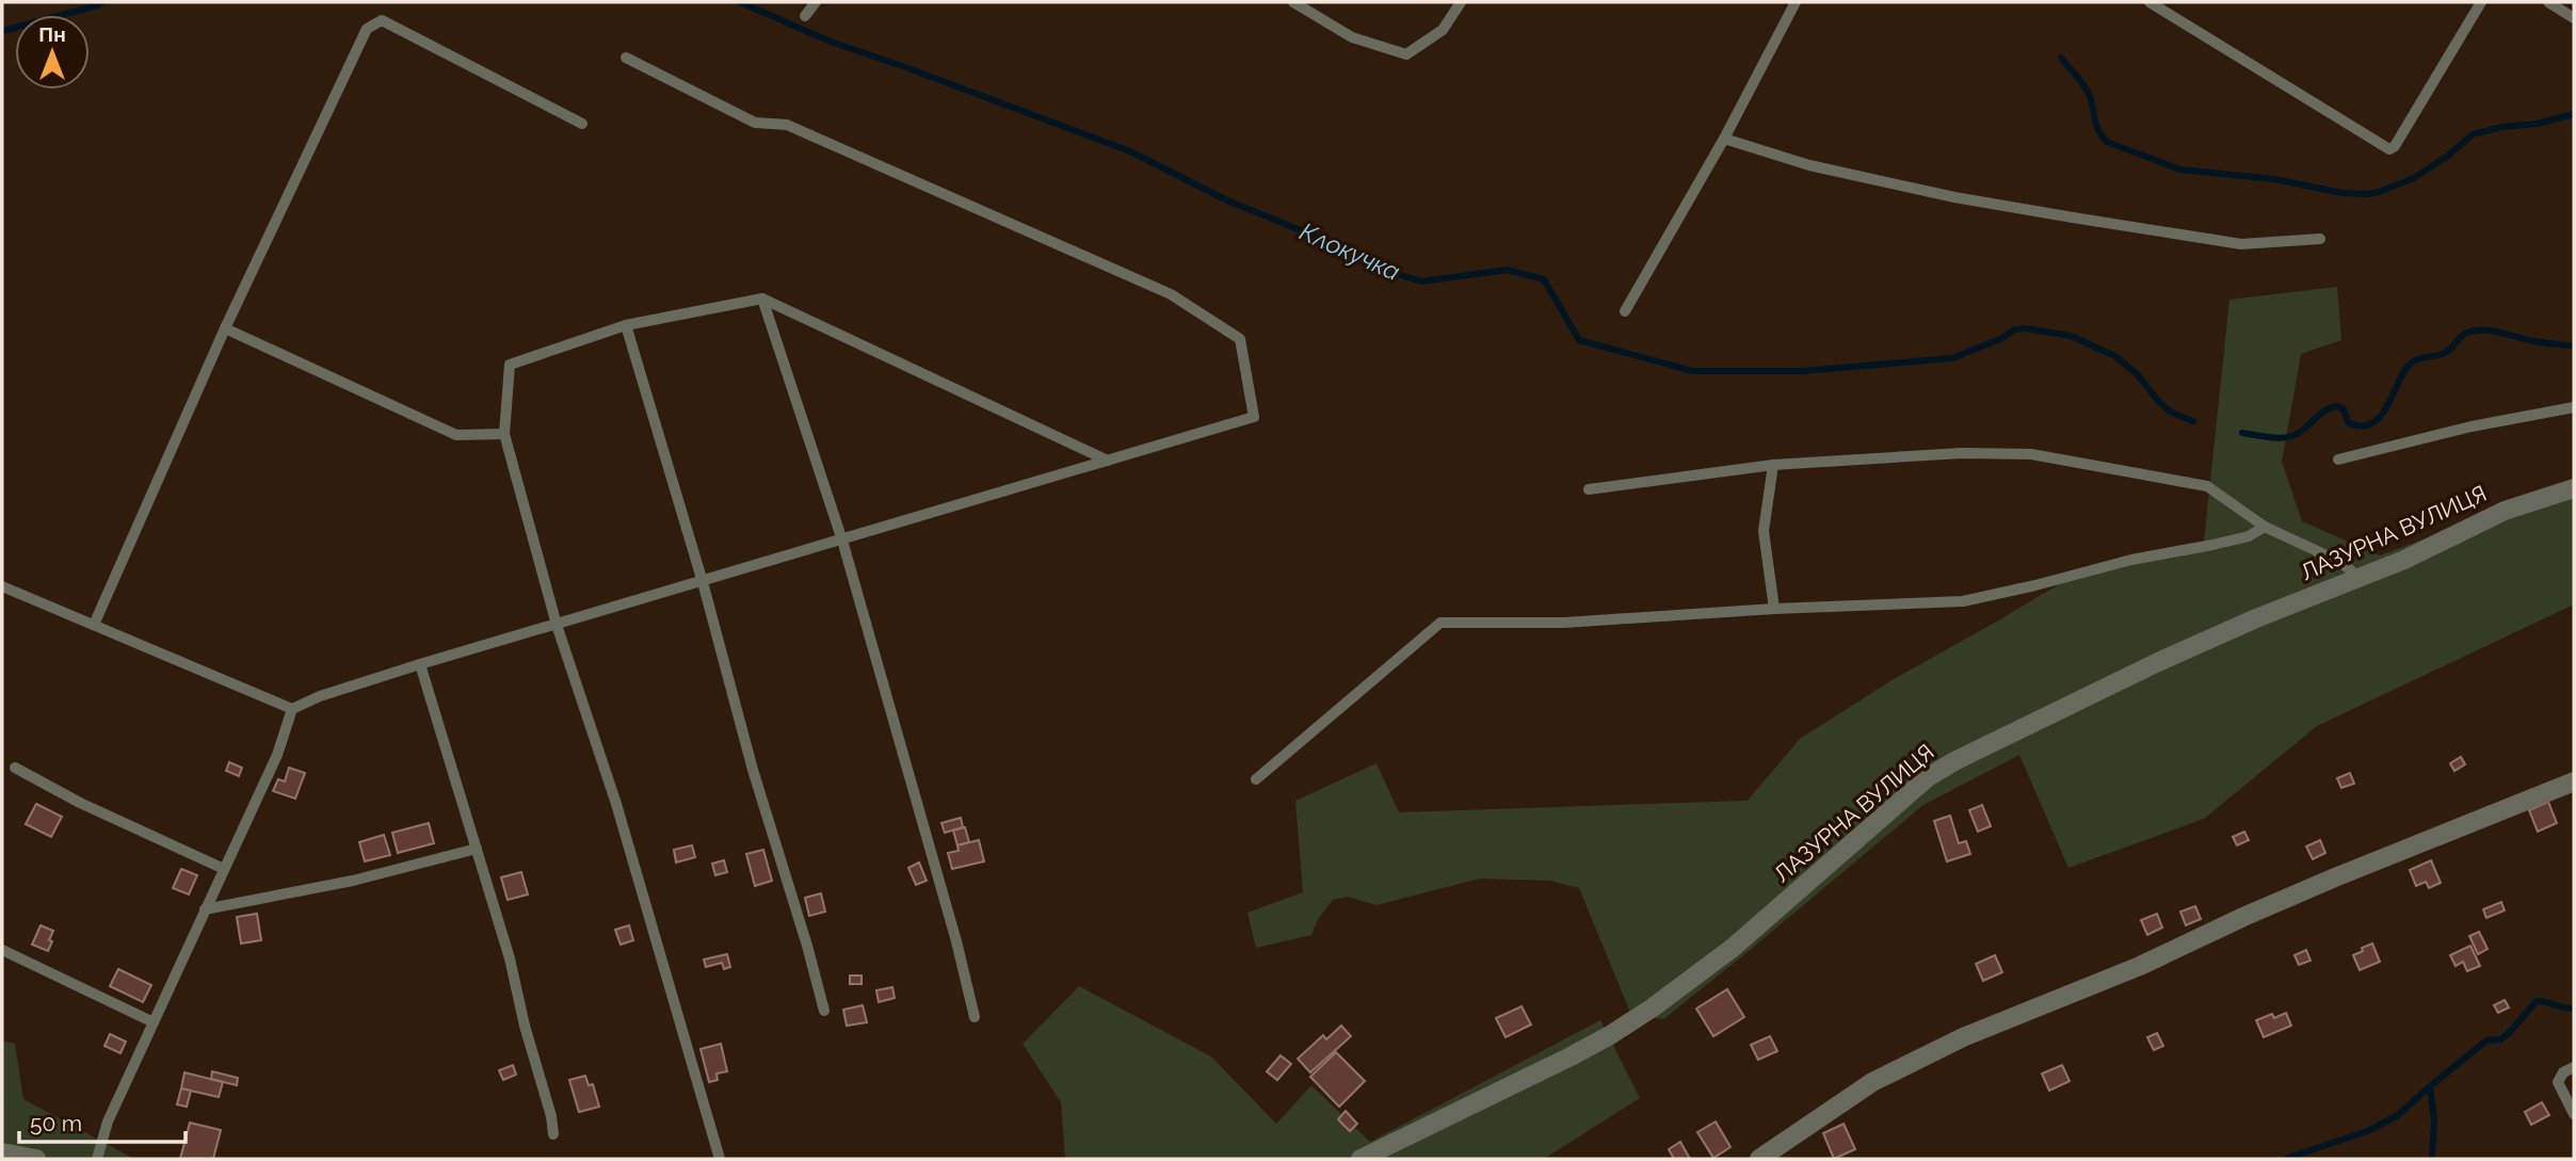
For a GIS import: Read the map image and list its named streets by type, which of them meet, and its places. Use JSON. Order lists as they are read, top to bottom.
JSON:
{
  "streets": {
    "street": ["ЛАЗУРНА ВУЛИЦЯ"]
  },
  "water": ["Клокучка"],
  "scale_bar": "50 m",
  "north": "top"
}
